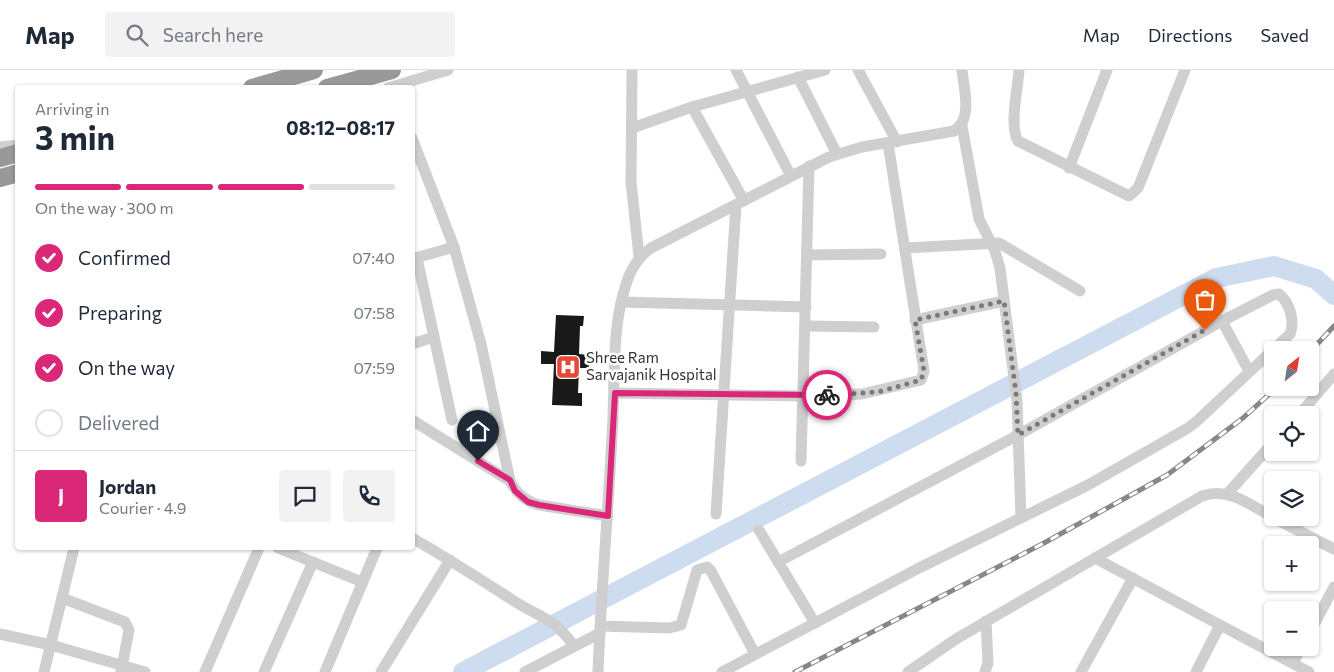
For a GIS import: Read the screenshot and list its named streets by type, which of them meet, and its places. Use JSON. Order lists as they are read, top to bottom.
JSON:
{
  "places": {
    "hospital": ["Shree Ram Sarvajanik Hospital"]
  },
  "north": "top right",
  "page": {
    "header": "Map",
    "search": "Search here",
    "nav": ["Map", "Directions", "Saved"],
    "heading": ["3 min", "Arriving in", "08:12–08:17"],
    "panel": ["Jordan", "Courier · 4.9"],
    "bar": "On the way · 300 m",
    "list": [
      ["Confirmed", "07:40"],
      ["Preparing", "07:58"],
      ["On the way", "07:59"],
      "Delivered"
    ],
    "map_buttons": ["+", "−"],
    "round": "J"
  }
}
